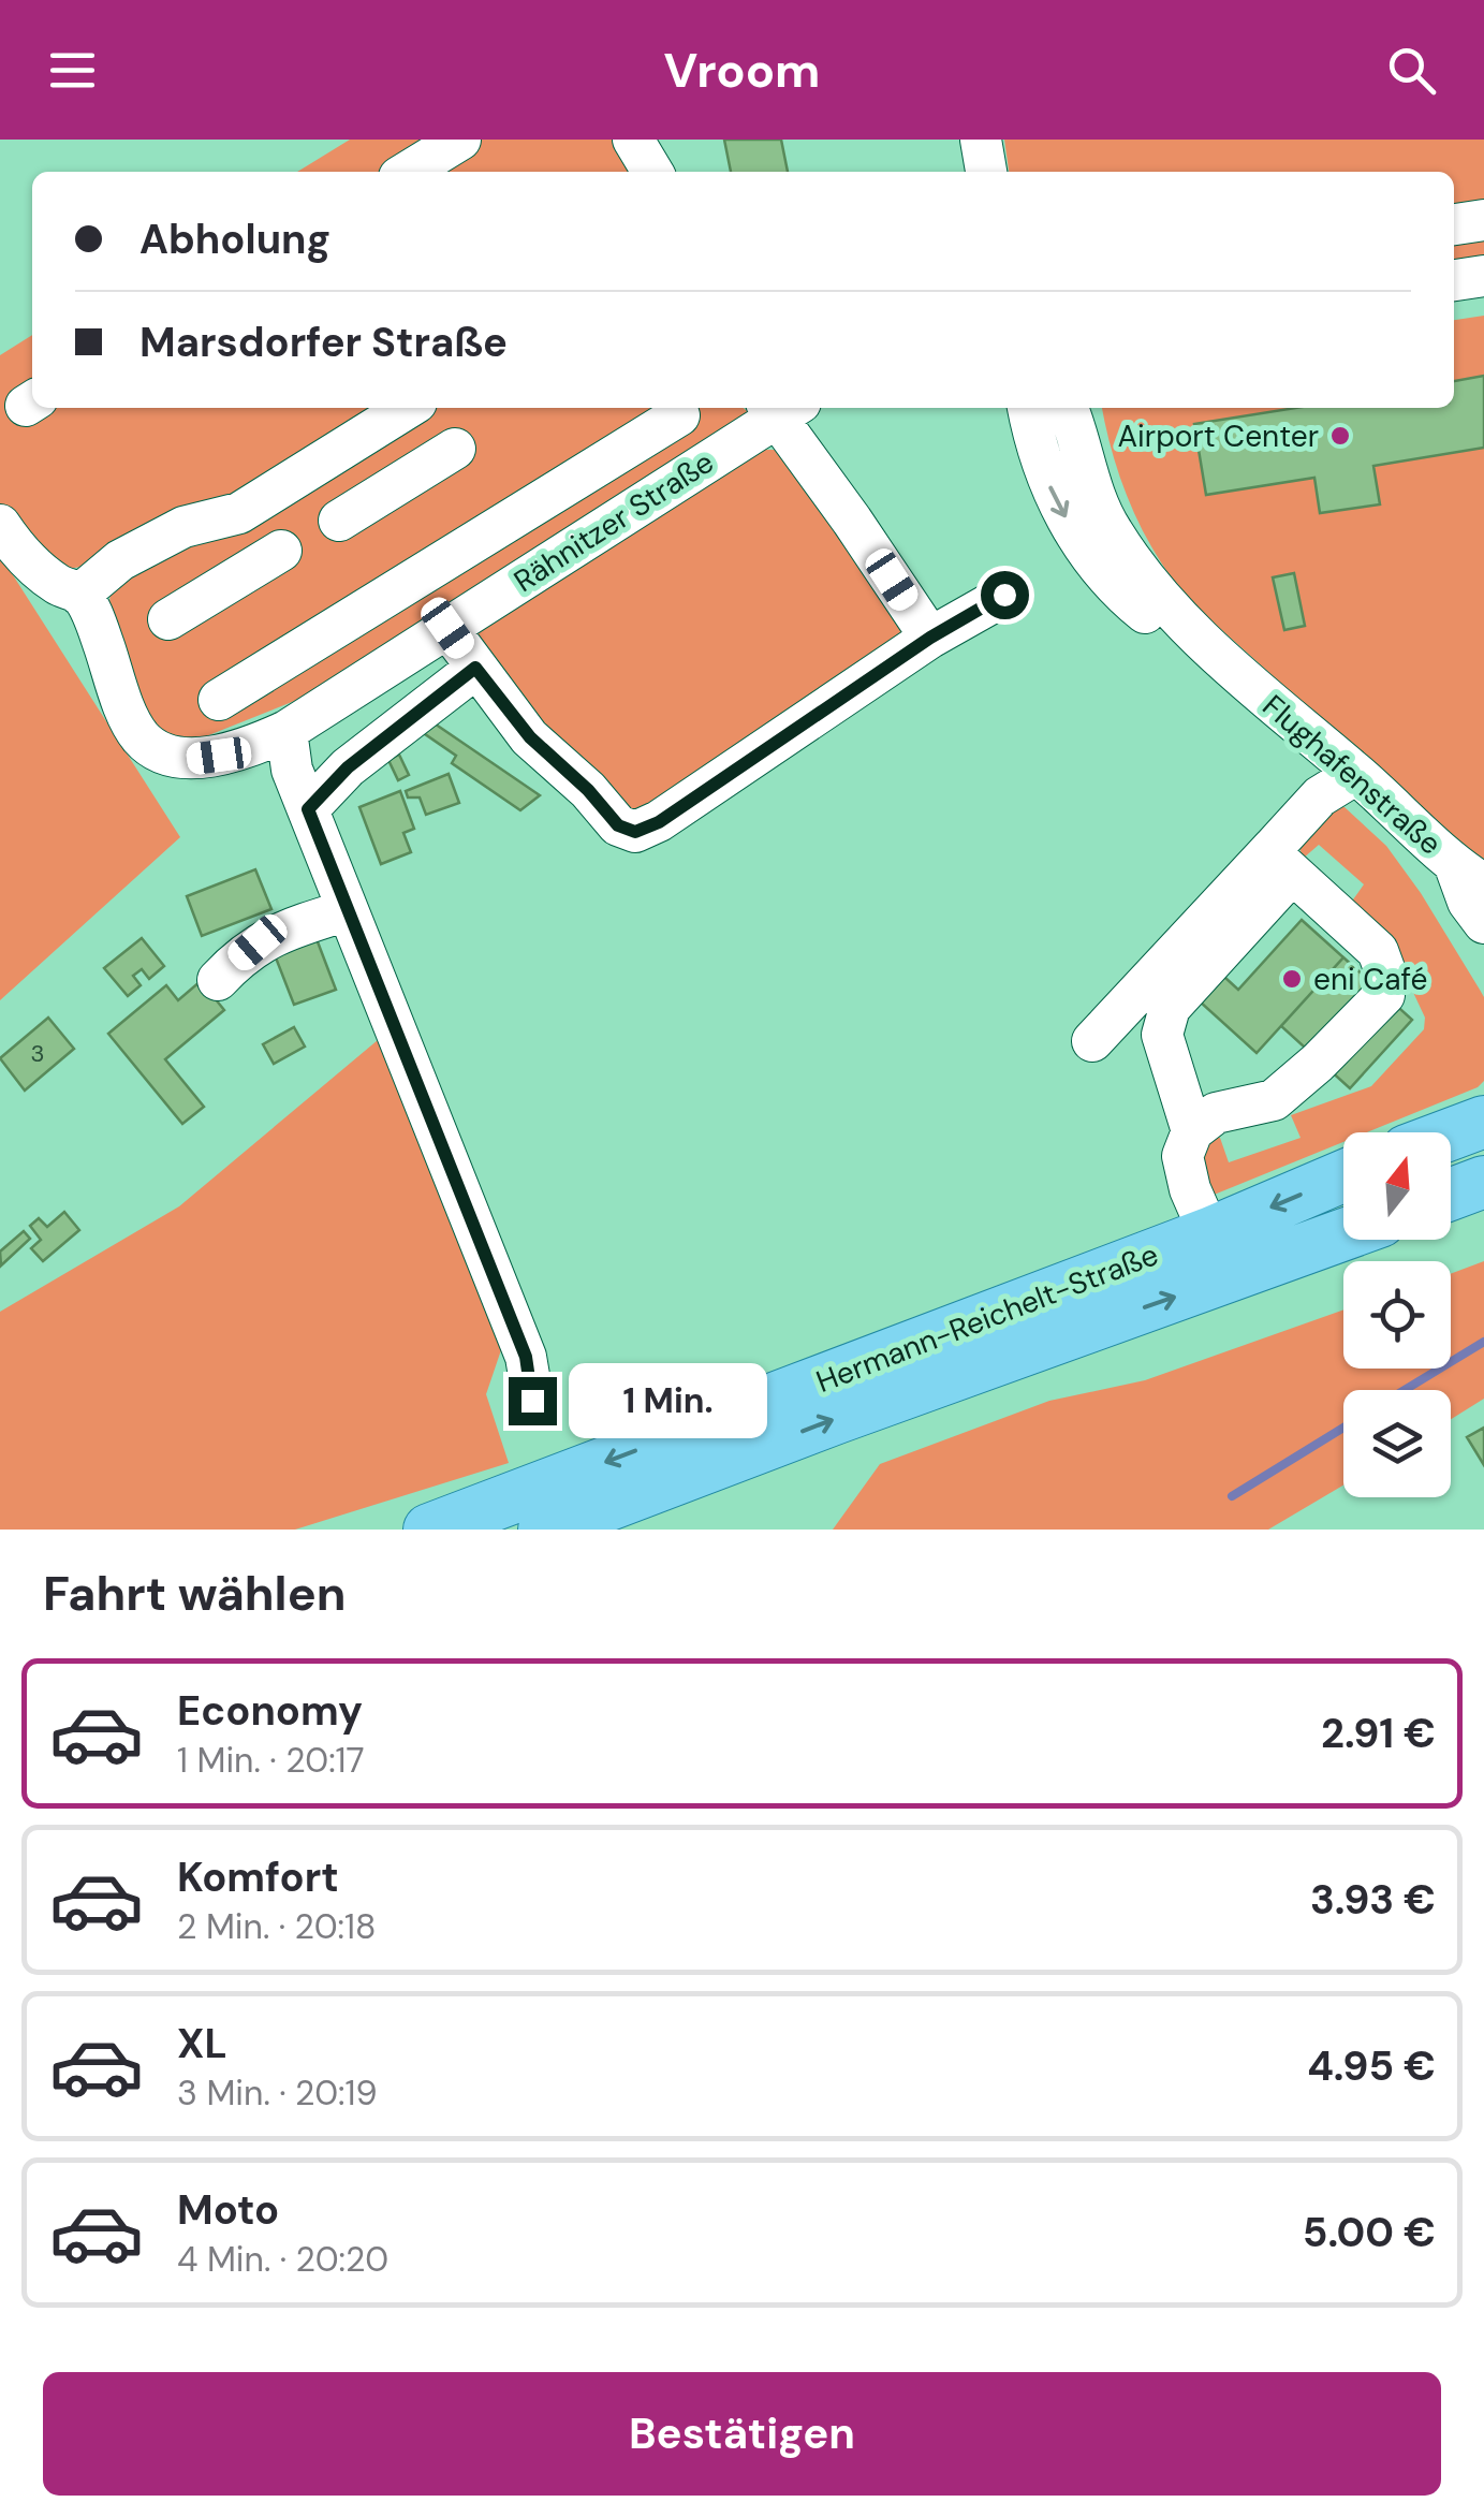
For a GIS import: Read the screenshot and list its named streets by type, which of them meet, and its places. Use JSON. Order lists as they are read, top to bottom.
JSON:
{
  "streets": {
    "main road": ["Hermann-Reichelt-Straße"],
    "street": ["Rähnitzer Straße", "Flughafenstraße"]
  },
  "places": ["Airport Center", "eni Café"],
  "house_numbers": ["3"],
  "north": "top",
  "page": {
    "header": "Vroom",
    "banner": ["Abholung", "Marsdorfer Straße"],
    "bubble": "1 Min.",
    "heading": "Fahrt wählen",
    "list": [
      {
        "name": "Economy",
        "note": "1 Min. · 20:17",
        "value": "2.91 €"
      },
      {
        "name": "Komfort",
        "note": "2 Min. · 20:18",
        "value": "3.93 €"
      },
      {
        "name": "XL",
        "note": "3 Min. · 20:19",
        "value": "4.95 €"
      },
      {
        "name": "Moto",
        "note": "4 Min. · 20:20",
        "value": "5.00 €"
      }
    ],
    "buttons": "Bestätigen"
  }
}
